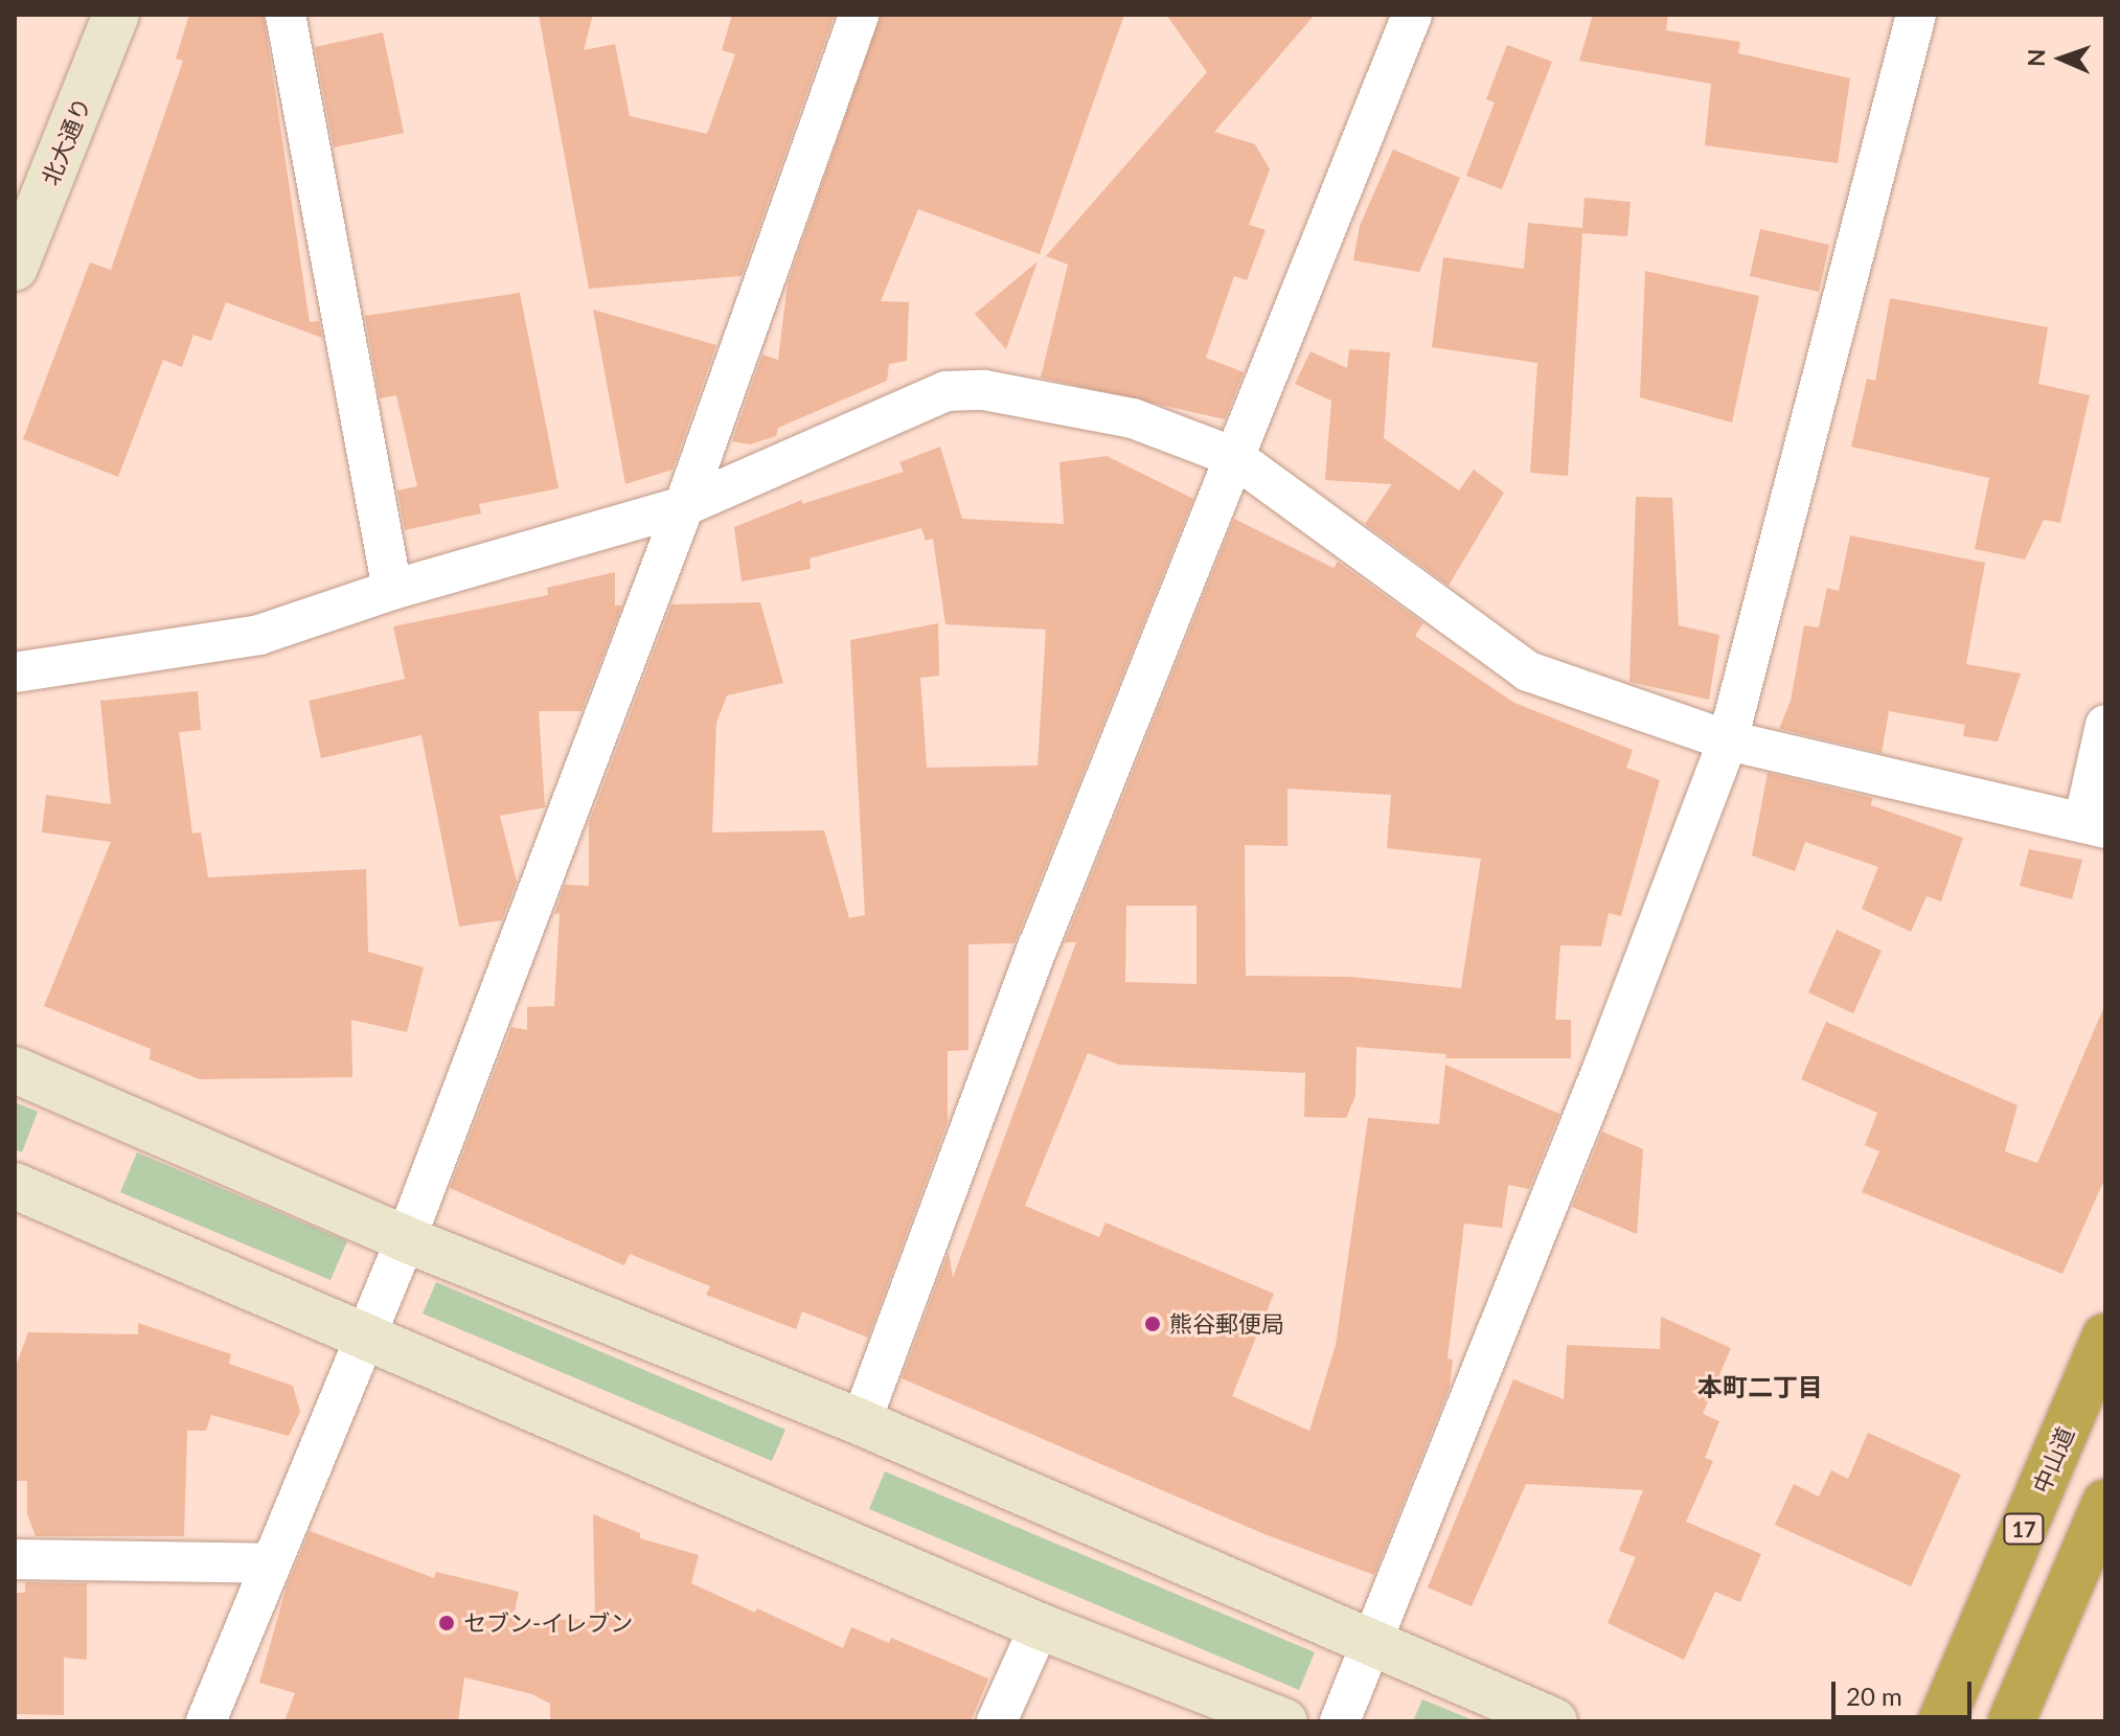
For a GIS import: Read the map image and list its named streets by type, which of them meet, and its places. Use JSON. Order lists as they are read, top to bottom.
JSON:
{
  "streets": {
    "highway": ["中山道", "17"],
    "street": ["北大通り"]
  },
  "districts": ["本町二丁目"],
  "places": ["熊谷郵便局", "セブン-イレブン"],
  "scale_bar": "20 m",
  "north": "left"
}
